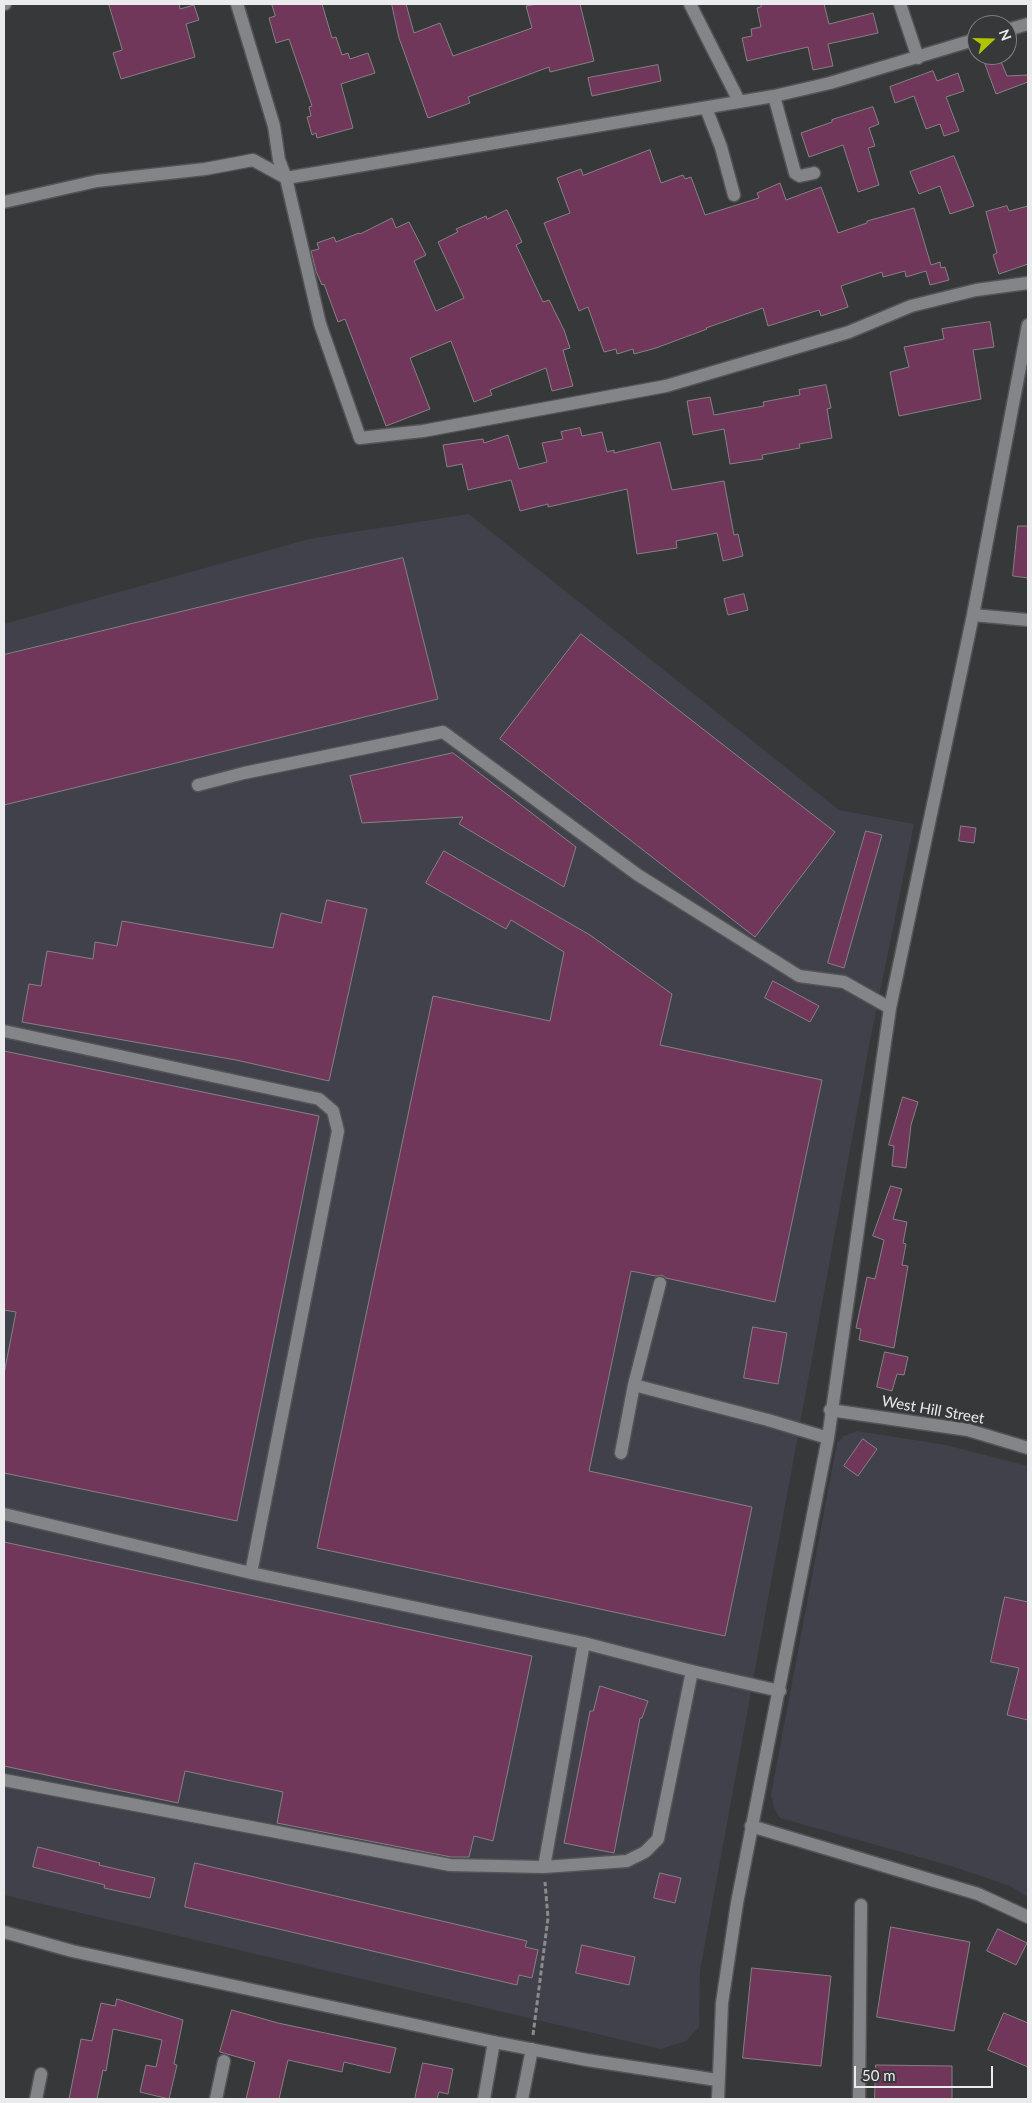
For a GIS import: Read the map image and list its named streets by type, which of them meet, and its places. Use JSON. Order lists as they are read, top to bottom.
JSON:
{
  "streets": {
    "street": ["West Hill Street"]
  },
  "scale_bar": "50 m",
  "north": "right"
}
